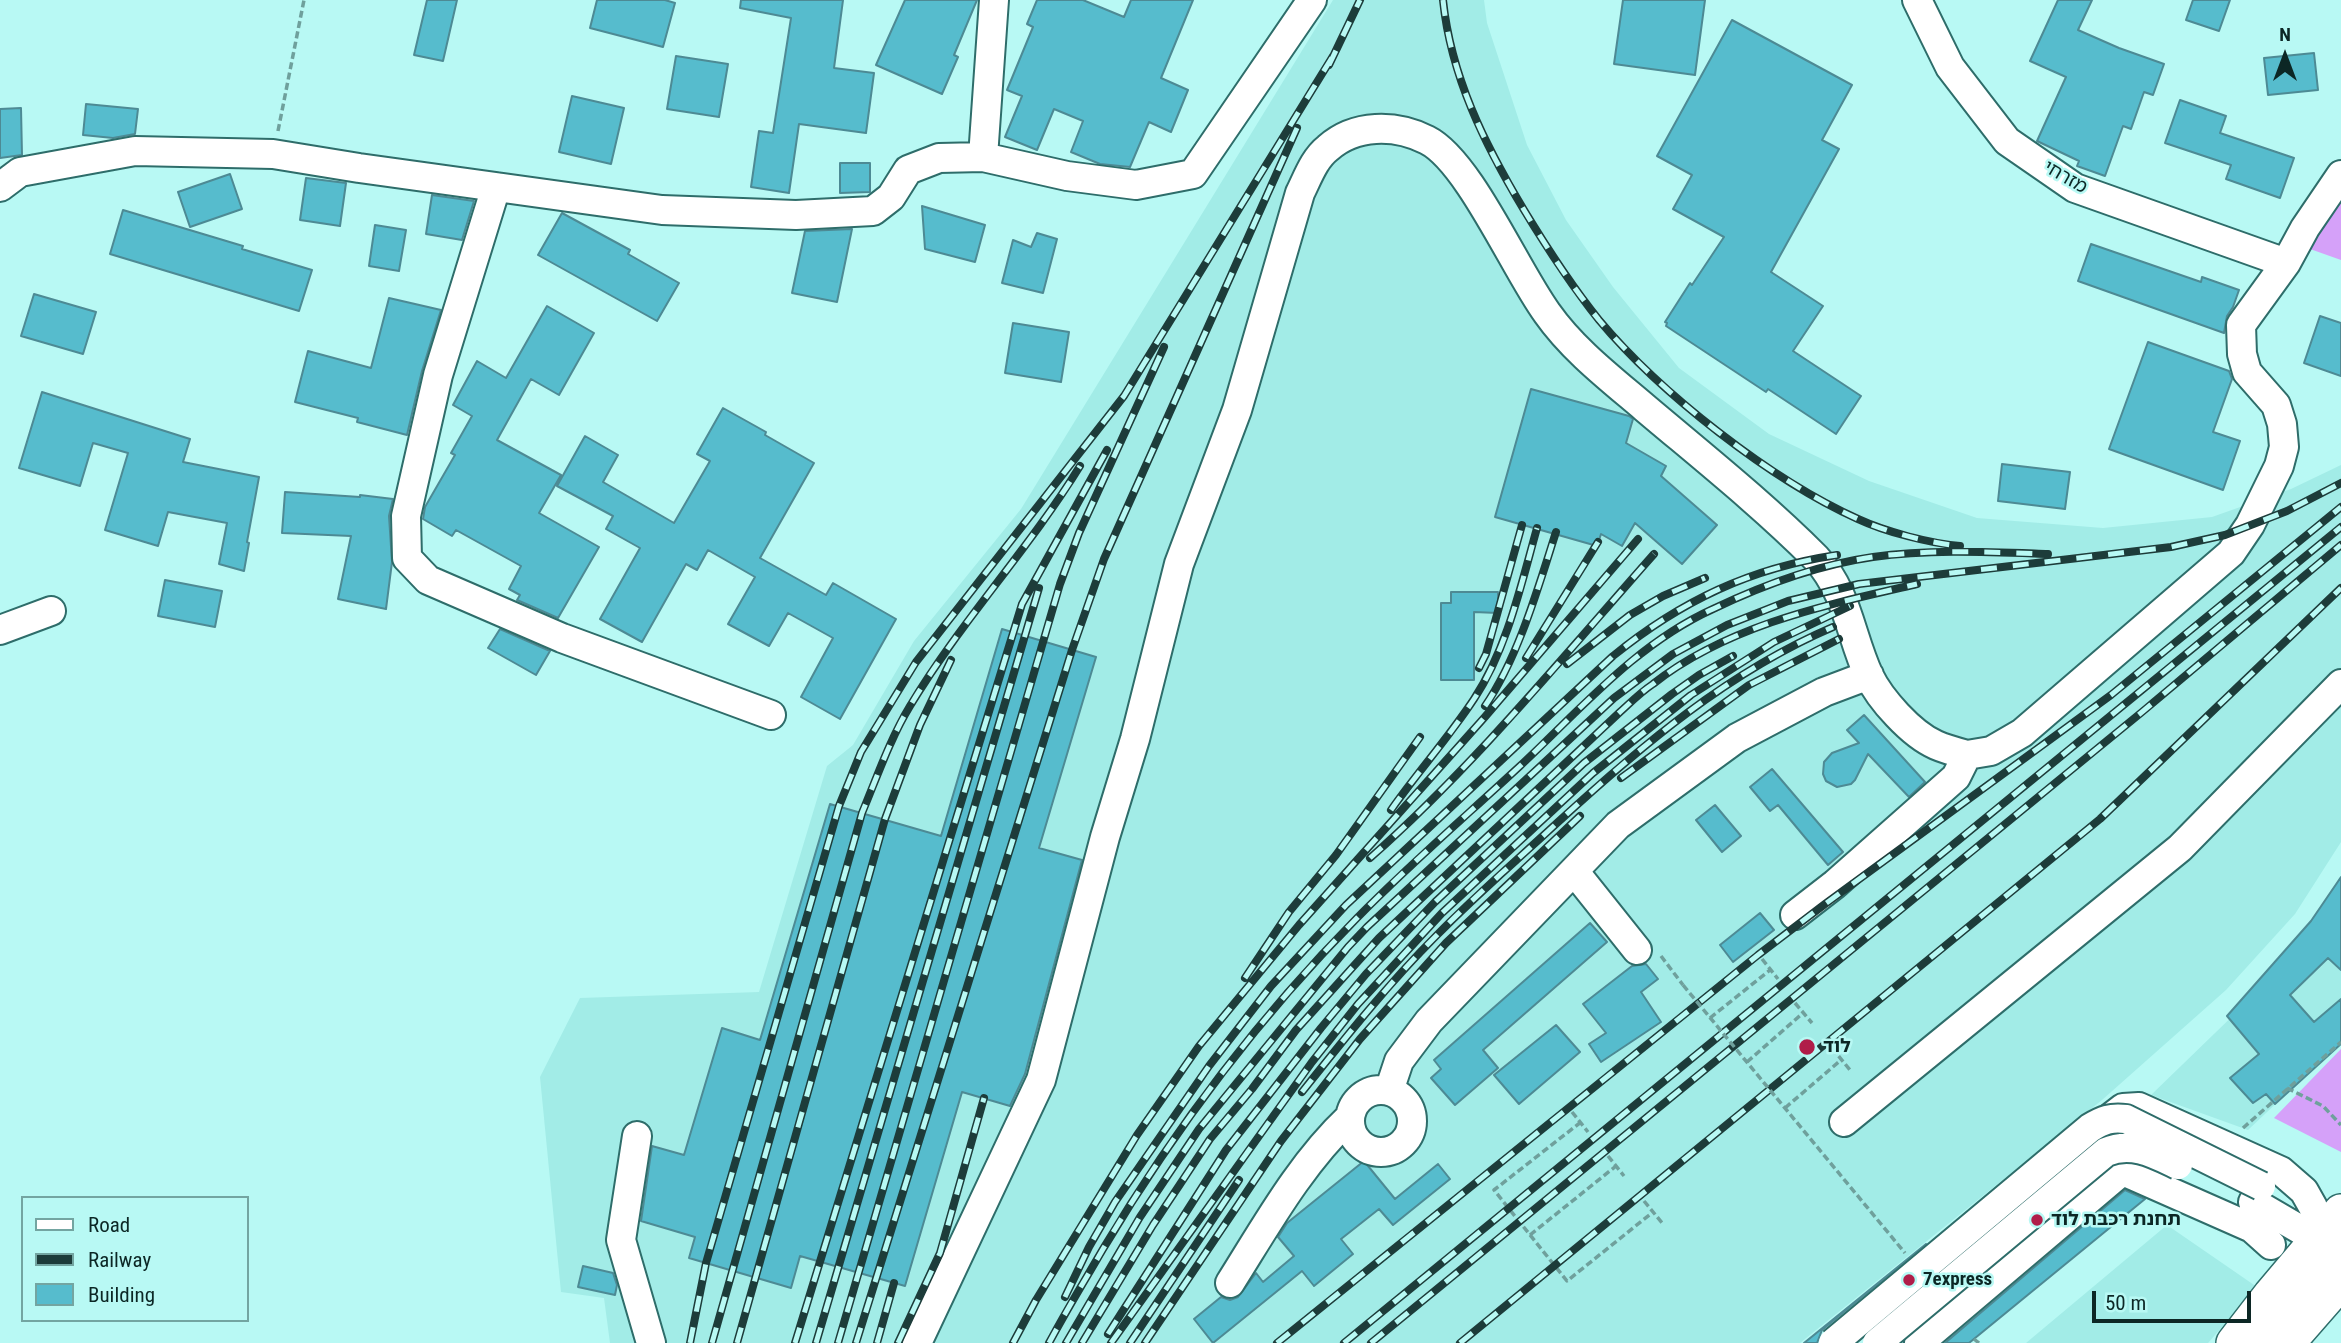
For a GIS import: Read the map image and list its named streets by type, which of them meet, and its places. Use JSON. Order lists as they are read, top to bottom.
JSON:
{
  "streets": {
    "street": ["מזרחי"]
  },
  "places": ["לוד", "תחנת רכבת לוד", "7express"],
  "legend": ["Road", "Railway", "Building"],
  "scale_bar": "50 m",
  "north": "top"
}
